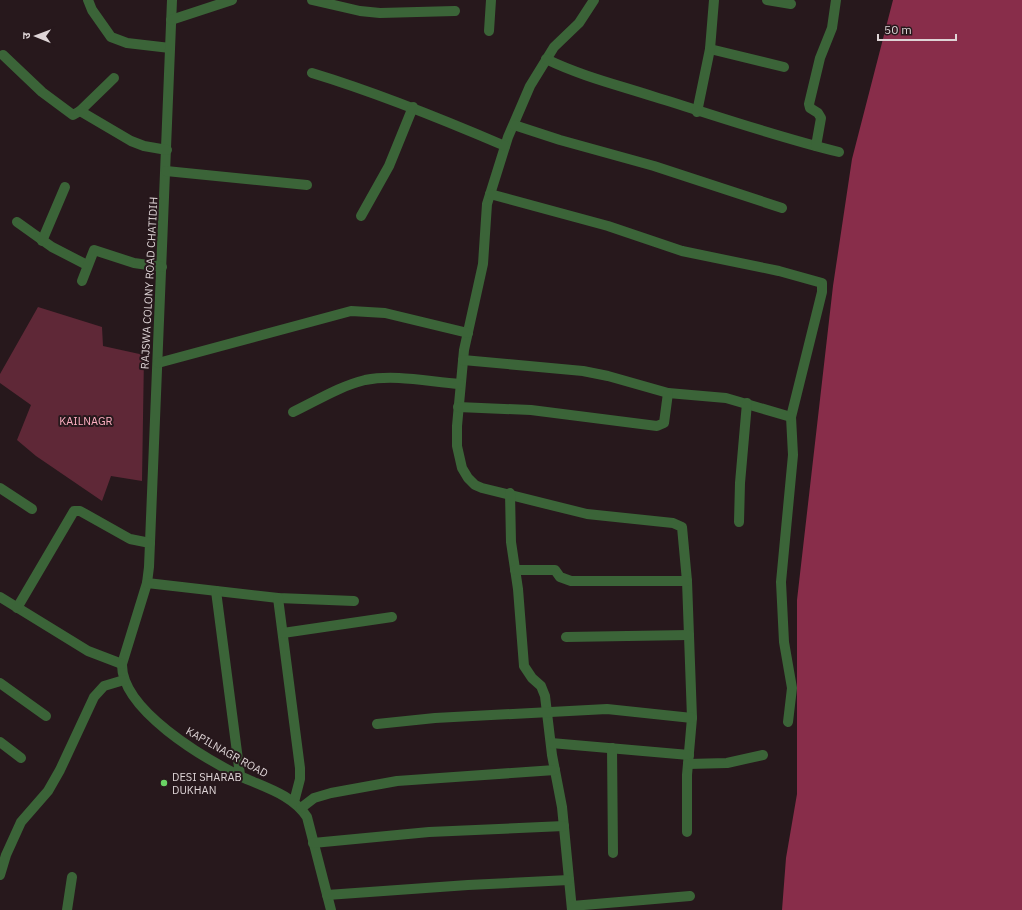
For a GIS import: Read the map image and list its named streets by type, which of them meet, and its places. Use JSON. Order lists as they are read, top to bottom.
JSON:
{
  "streets": {
    "street": ["RAJSWA COLONY ROAD CHATIDIH", "KAPILNAGR ROAD"]
  },
  "crossings": [
    ["RAJSWA COLONY ROAD CHATIDIH", "KAPILNAGR ROAD"]
  ],
  "parks": ["KAILNAGR"],
  "places": ["DESI SHARAB DUKHAN"],
  "scale_bar": "50 m",
  "north": "left"
}
